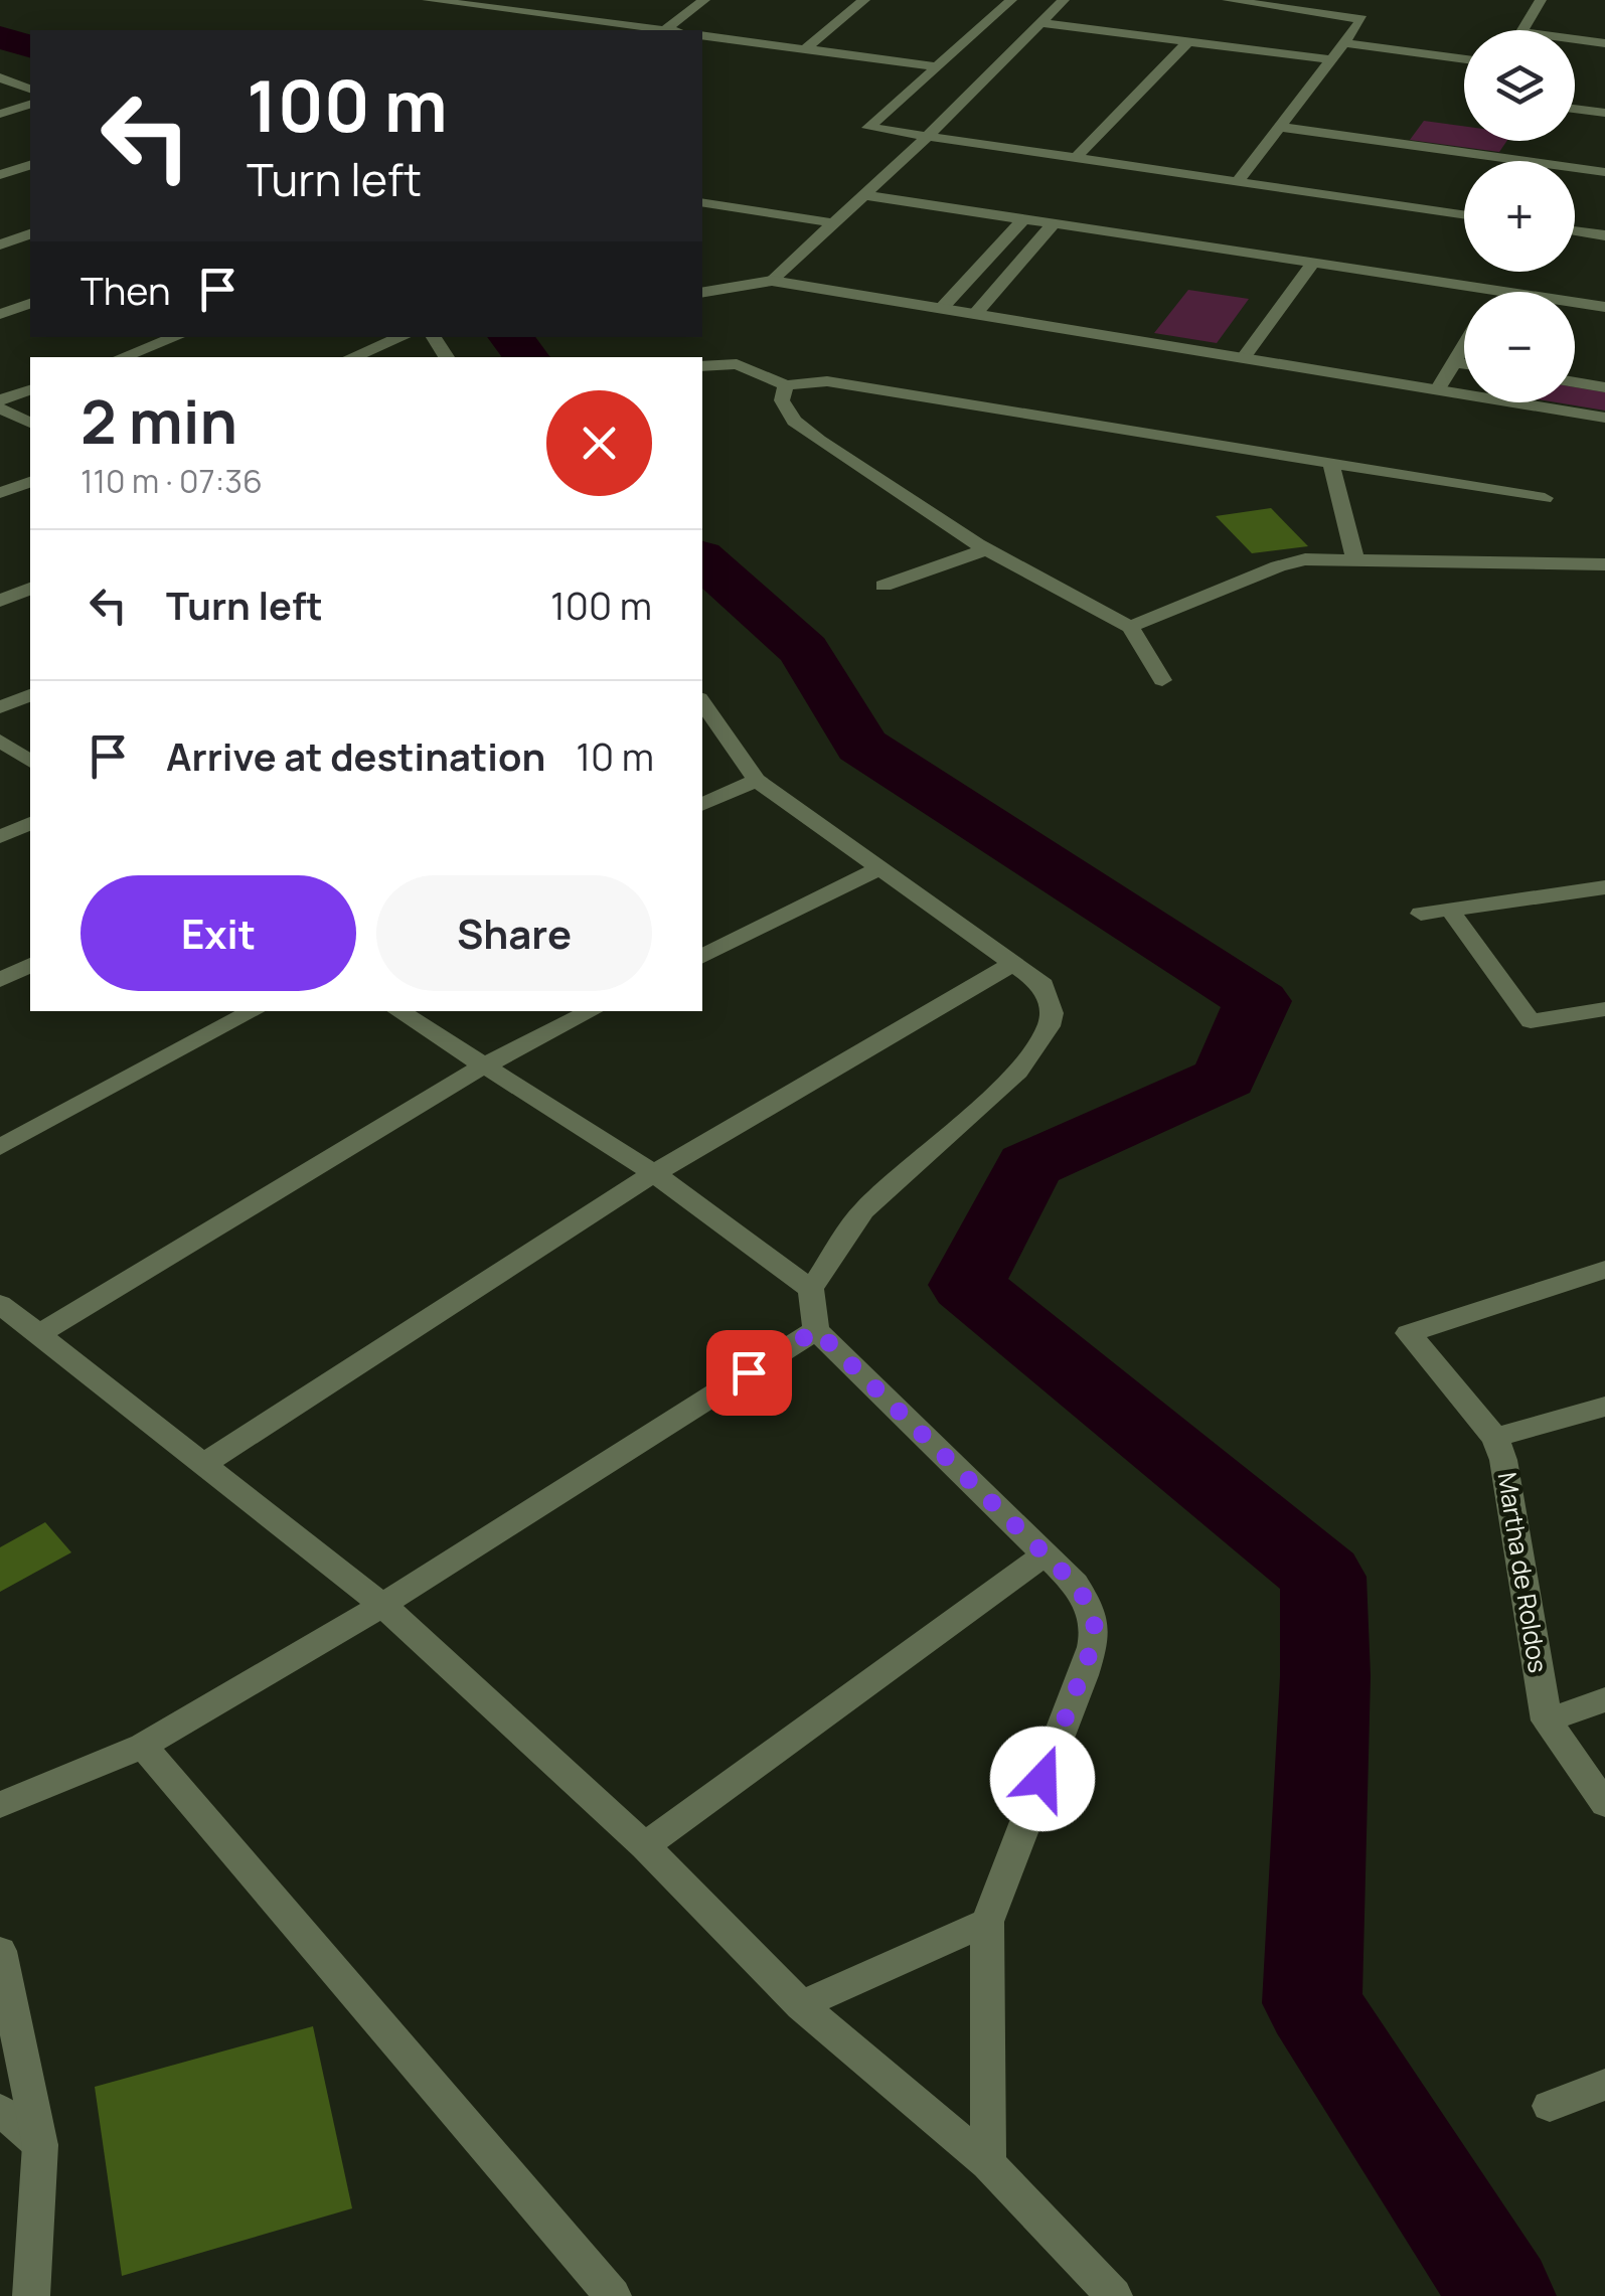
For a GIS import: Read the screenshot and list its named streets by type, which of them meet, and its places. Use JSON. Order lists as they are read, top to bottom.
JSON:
{
  "streets": {
    "street": ["Martha de Roldos"]
  },
  "page": {
    "map_buttons": ["+", "−"],
    "turn": ["100 m", "Turn left"],
    "then": "Then",
    "heading": ["2 min", "110 m · 07:36"],
    "list": [
      {
        "name": "Turn left",
        "value": "100 m"
      },
      {
        "name": "Arrive at destination",
        "value": "10 m"
      }
    ],
    "buttons": ["Exit", "Share"]
  }
}
